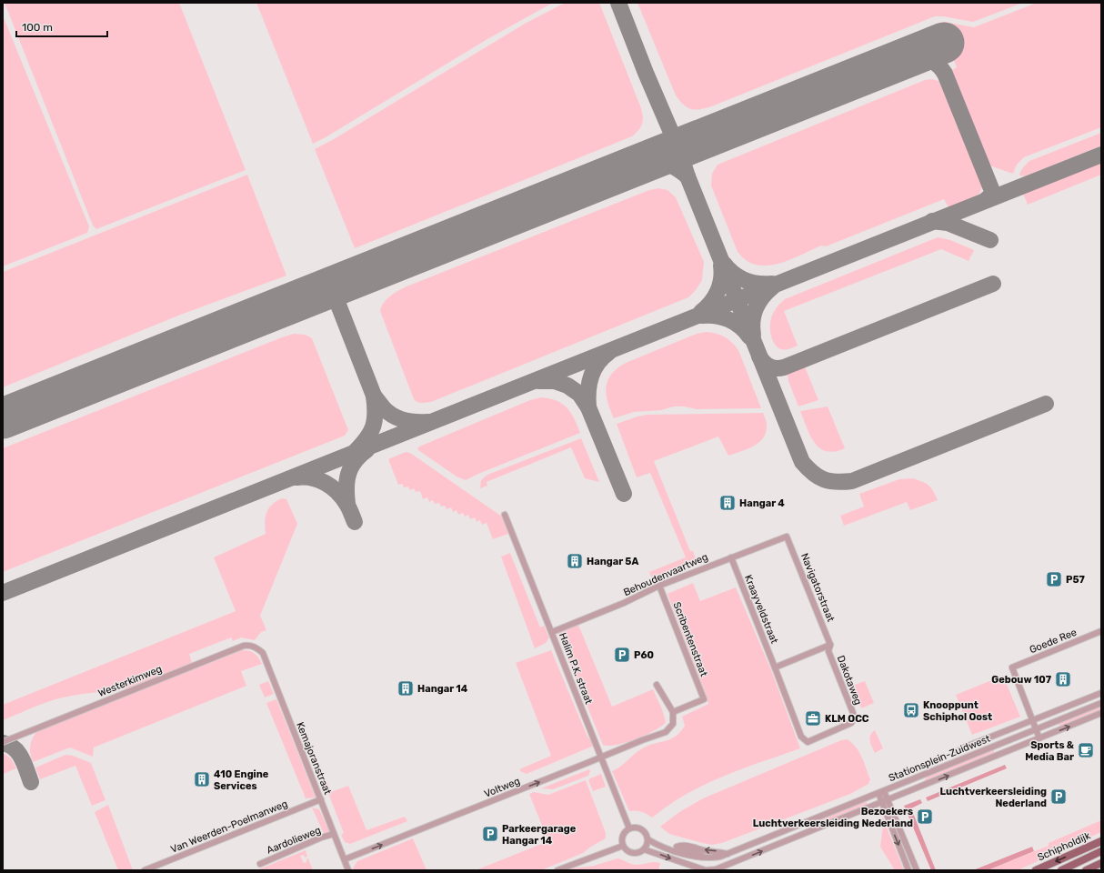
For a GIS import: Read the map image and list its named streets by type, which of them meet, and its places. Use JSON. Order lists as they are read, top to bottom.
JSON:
{
  "streets": {
    "main road": ["Schipholdijk"],
    "street": [
      "Behoudenvaartweg",
      "Navigatorstraat",
      "Kraayveldstraat",
      "Scribentenstraat",
      "Goede Ree",
      "Halim P.K. straat",
      "Dakotaweg",
      "Westerkimweg",
      "Kemajoranstraat",
      "Stationsplein-Zuidwest",
      "Voltweg",
      "Van Weerden-Poelmanweg",
      "Aardolieweg"
    ]
  },
  "crossings": [
    ["Behoudenvaartweg", "Navigatorstraat"],
    ["Behoudenvaartweg", "Kraayveldstraat"],
    ["Behoudenvaartweg", "Scribentenstraat"],
    ["Behoudenvaartweg", "Halim P.K. straat"],
    ["Navigatorstraat", "Dakotaweg"],
    ["Kraayveldstraat", "Dakotaweg"],
    ["Scribentenstraat", "Voltweg"],
    ["Goede Ree", "Stationsplein-Zuidwest"],
    ["Halim P.K. straat", "Stationsplein-Zuidwest"],
    ["Halim P.K. straat", "Voltweg"],
    ["Westerkimweg", "Kemajoranstraat"],
    ["Kemajoranstraat", "Voltweg"],
    ["Kemajoranstraat", "Van Weerden-Poelmanweg"],
    ["Kemajoranstraat", "Aardolieweg"]
  ],
  "one_way": ["Voltweg"],
  "places": {
    "building": [
      "Hangar 4",
      "Hangar 5A",
      "Gebouw 107",
      "Hangar 14",
      "410 Engine Services"
    ],
    "parking": [
      "P57",
      "P60",
      "Luchtverkeersleiding Nederland",
      "Bezoekers Luchtverkeersleiding Nederland",
      "Parkeergarage Hangar 14"
    ],
    "bus stop": ["Knooppunt Schiphol Oost"],
    "office": ["KLM OCC"],
    "cafe": ["Sports & Media Bar"]
  },
  "scale_bar": "100 m"
}
